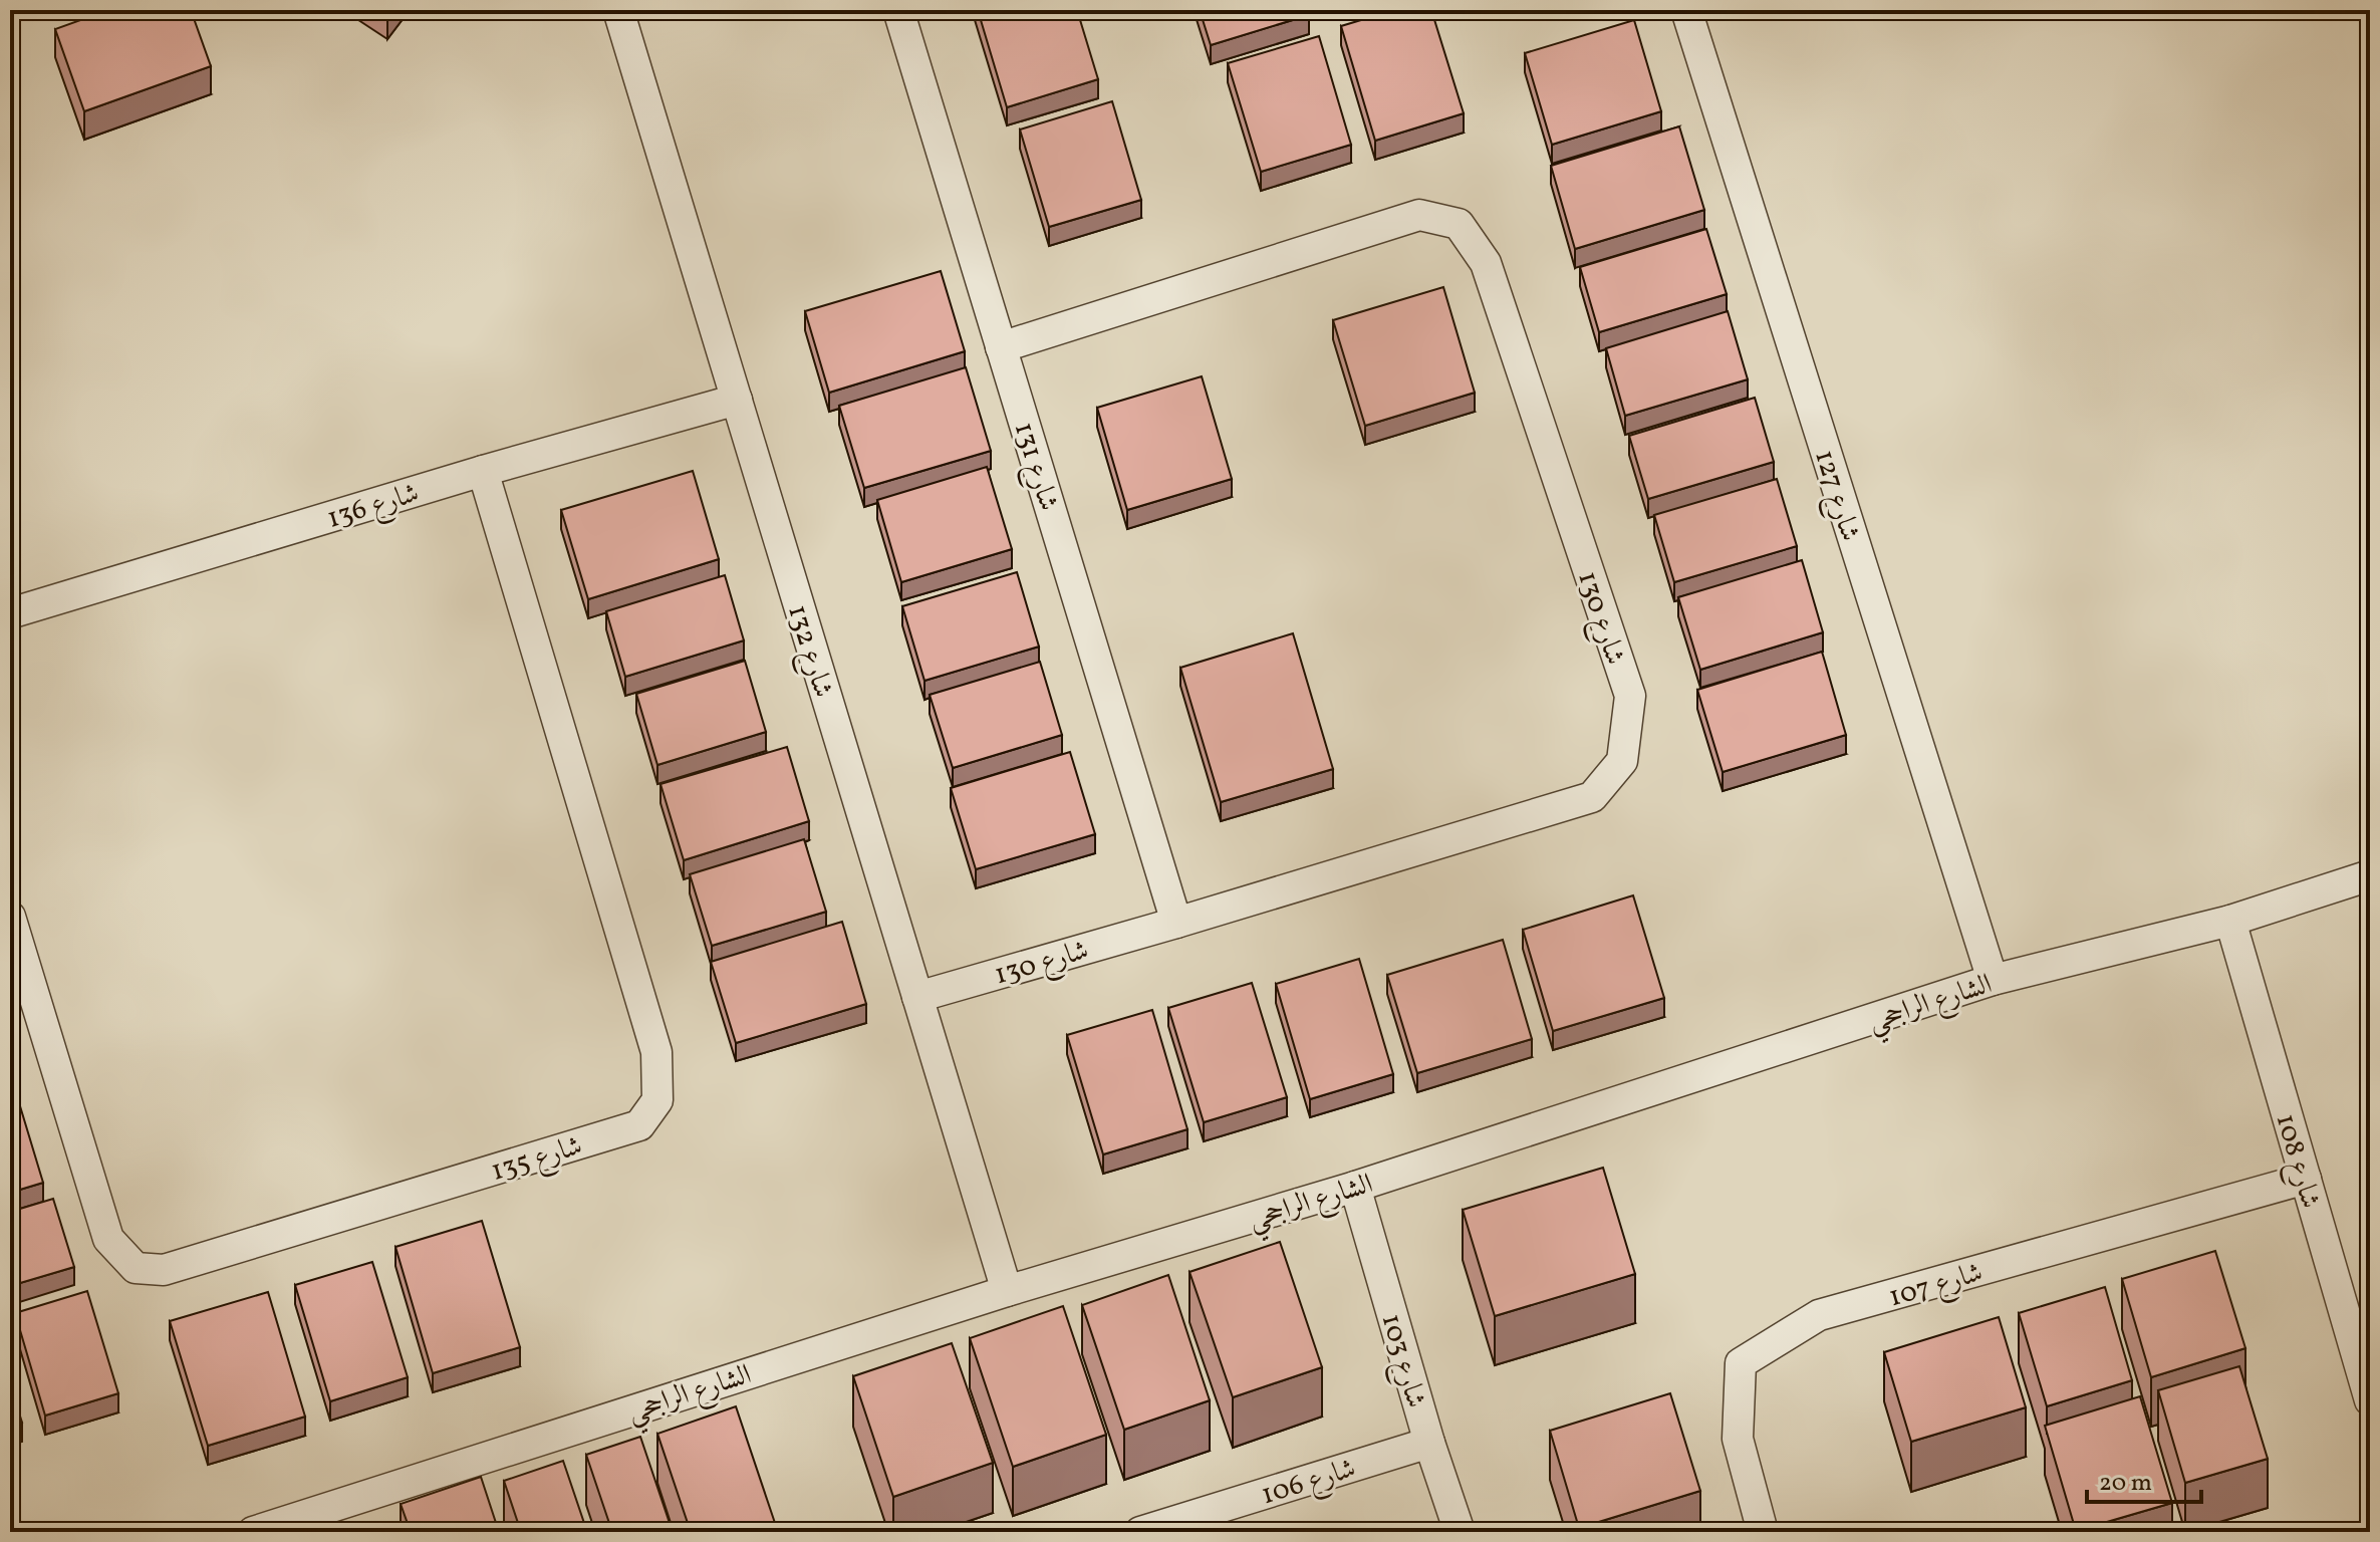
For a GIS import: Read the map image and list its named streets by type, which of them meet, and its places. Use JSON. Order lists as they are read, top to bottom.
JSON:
{
  "streets": {
    "street": [
      "شارع 131",
      "شارع 127",
      "شارع 136",
      "شارع 130",
      "شارع 132",
      "الشارع الراجحي",
      "شارع 135",
      "شارع 108",
      "شارع 107",
      "شارع 103",
      "شارع 106"
    ]
  },
  "crossings": [
    ["شارع 131", "شارع 130"],
    ["شارع 127", "الشارع الراجحي"],
    ["شارع 136", "شارع 132"],
    ["شارع 136", "شارع 135"],
    ["شارع 130", "شارع 132"],
    ["شارع 132", "الشارع الراجحي"],
    ["الشارع الراجحي", "شارع 108"],
    ["الشارع الراجحي", "شارع 103"],
    ["شارع 108", "شارع 107"],
    ["شارع 103", "شارع 106"]
  ],
  "scale_bar": "20 m"
}
